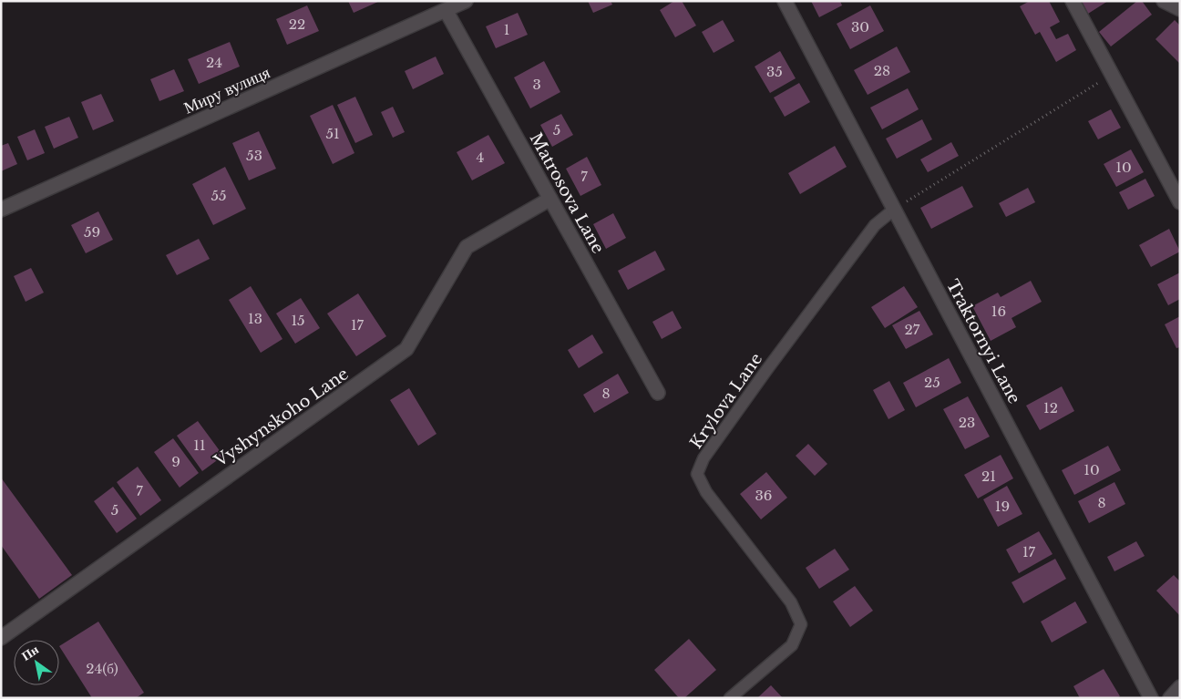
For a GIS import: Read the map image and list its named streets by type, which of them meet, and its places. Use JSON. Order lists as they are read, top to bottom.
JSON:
{
  "streets": {
    "street": [
      "Миру вулиця",
      "Matrosova Lane",
      "Traktornyi Lane",
      "Vyshynskoho Lane"
    ],
    "lane": ["Krylova Lane"]
  },
  "crossings": [
    ["Миру вулиця", "Matrosova Lane"],
    ["Matrosova Lane", "Vyshynskoho Lane"],
    ["Traktornyi Lane", "Krylova Lane"]
  ],
  "house_numbers": [
    "22",
    "30",
    "1",
    "24",
    "28",
    "35",
    "3",
    "5",
    "51",
    "53",
    "4",
    "10",
    "7",
    "55",
    "59",
    "16",
    "13",
    "15",
    "17",
    "27",
    "25",
    "8",
    "12",
    "23",
    "11",
    "9",
    "10",
    "21",
    "7",
    "36",
    "8",
    "19",
    "5",
    "17",
    "24(б)"
  ],
  "north": "top left"
}
